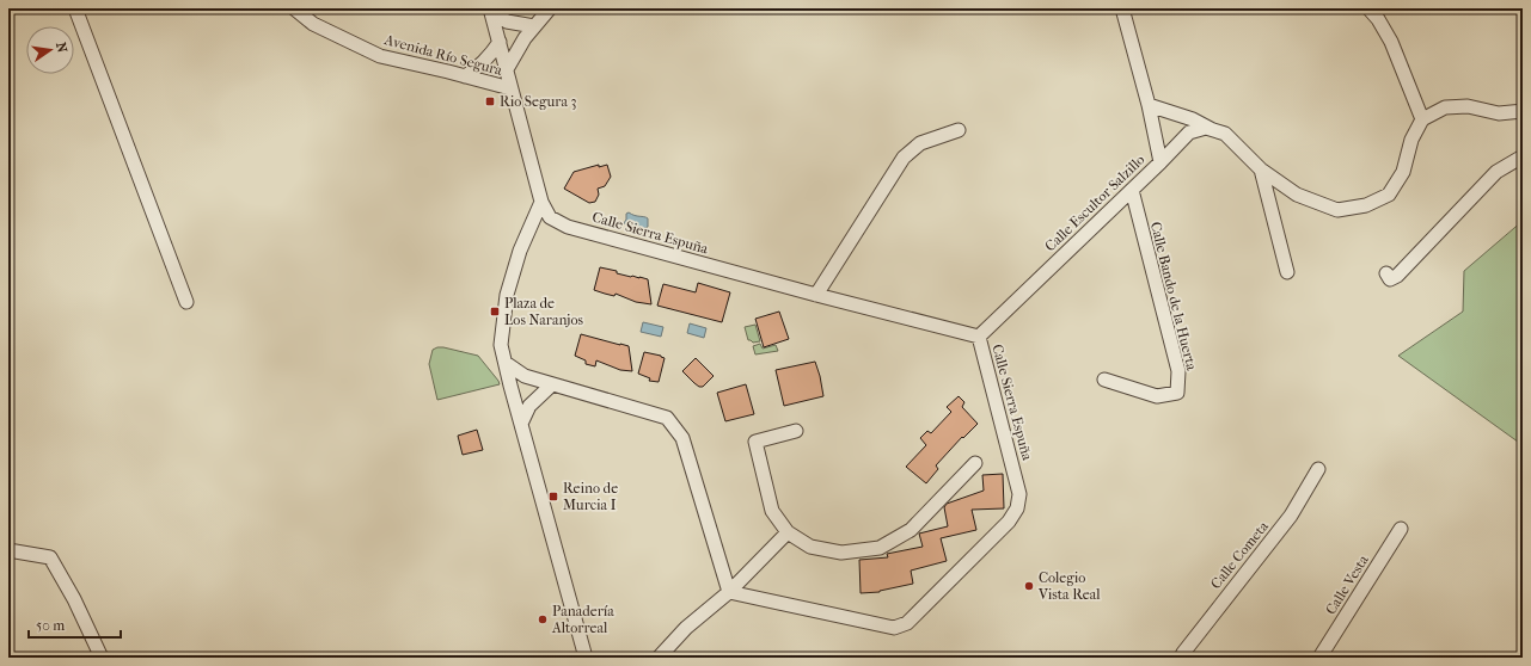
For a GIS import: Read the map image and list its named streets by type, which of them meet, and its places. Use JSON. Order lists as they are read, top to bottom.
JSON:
{
  "streets": {
    "street": [
      "Avenida Río Segura",
      "Calle Escultor Salzillo",
      "Calle Sierra Espuña",
      "Calle Bando de la Huerta",
      "Calle Cometa",
      "Calle Vesta"
    ]
  },
  "crossings": [
    ["Calle Escultor Salzillo", "Calle Sierra Espuña"],
    ["Calle Escultor Salzillo", "Calle Bando de la Huerta"]
  ],
  "places": {
    "transit": ["Rio Segura 3", "Plaza de Los Naranjos", "Reino de Murcia I"],
    "other": ["Colegio Vista Real", "Panadería Altorreal"]
  },
  "scale_bar": "50 m",
  "north": "right"
}
